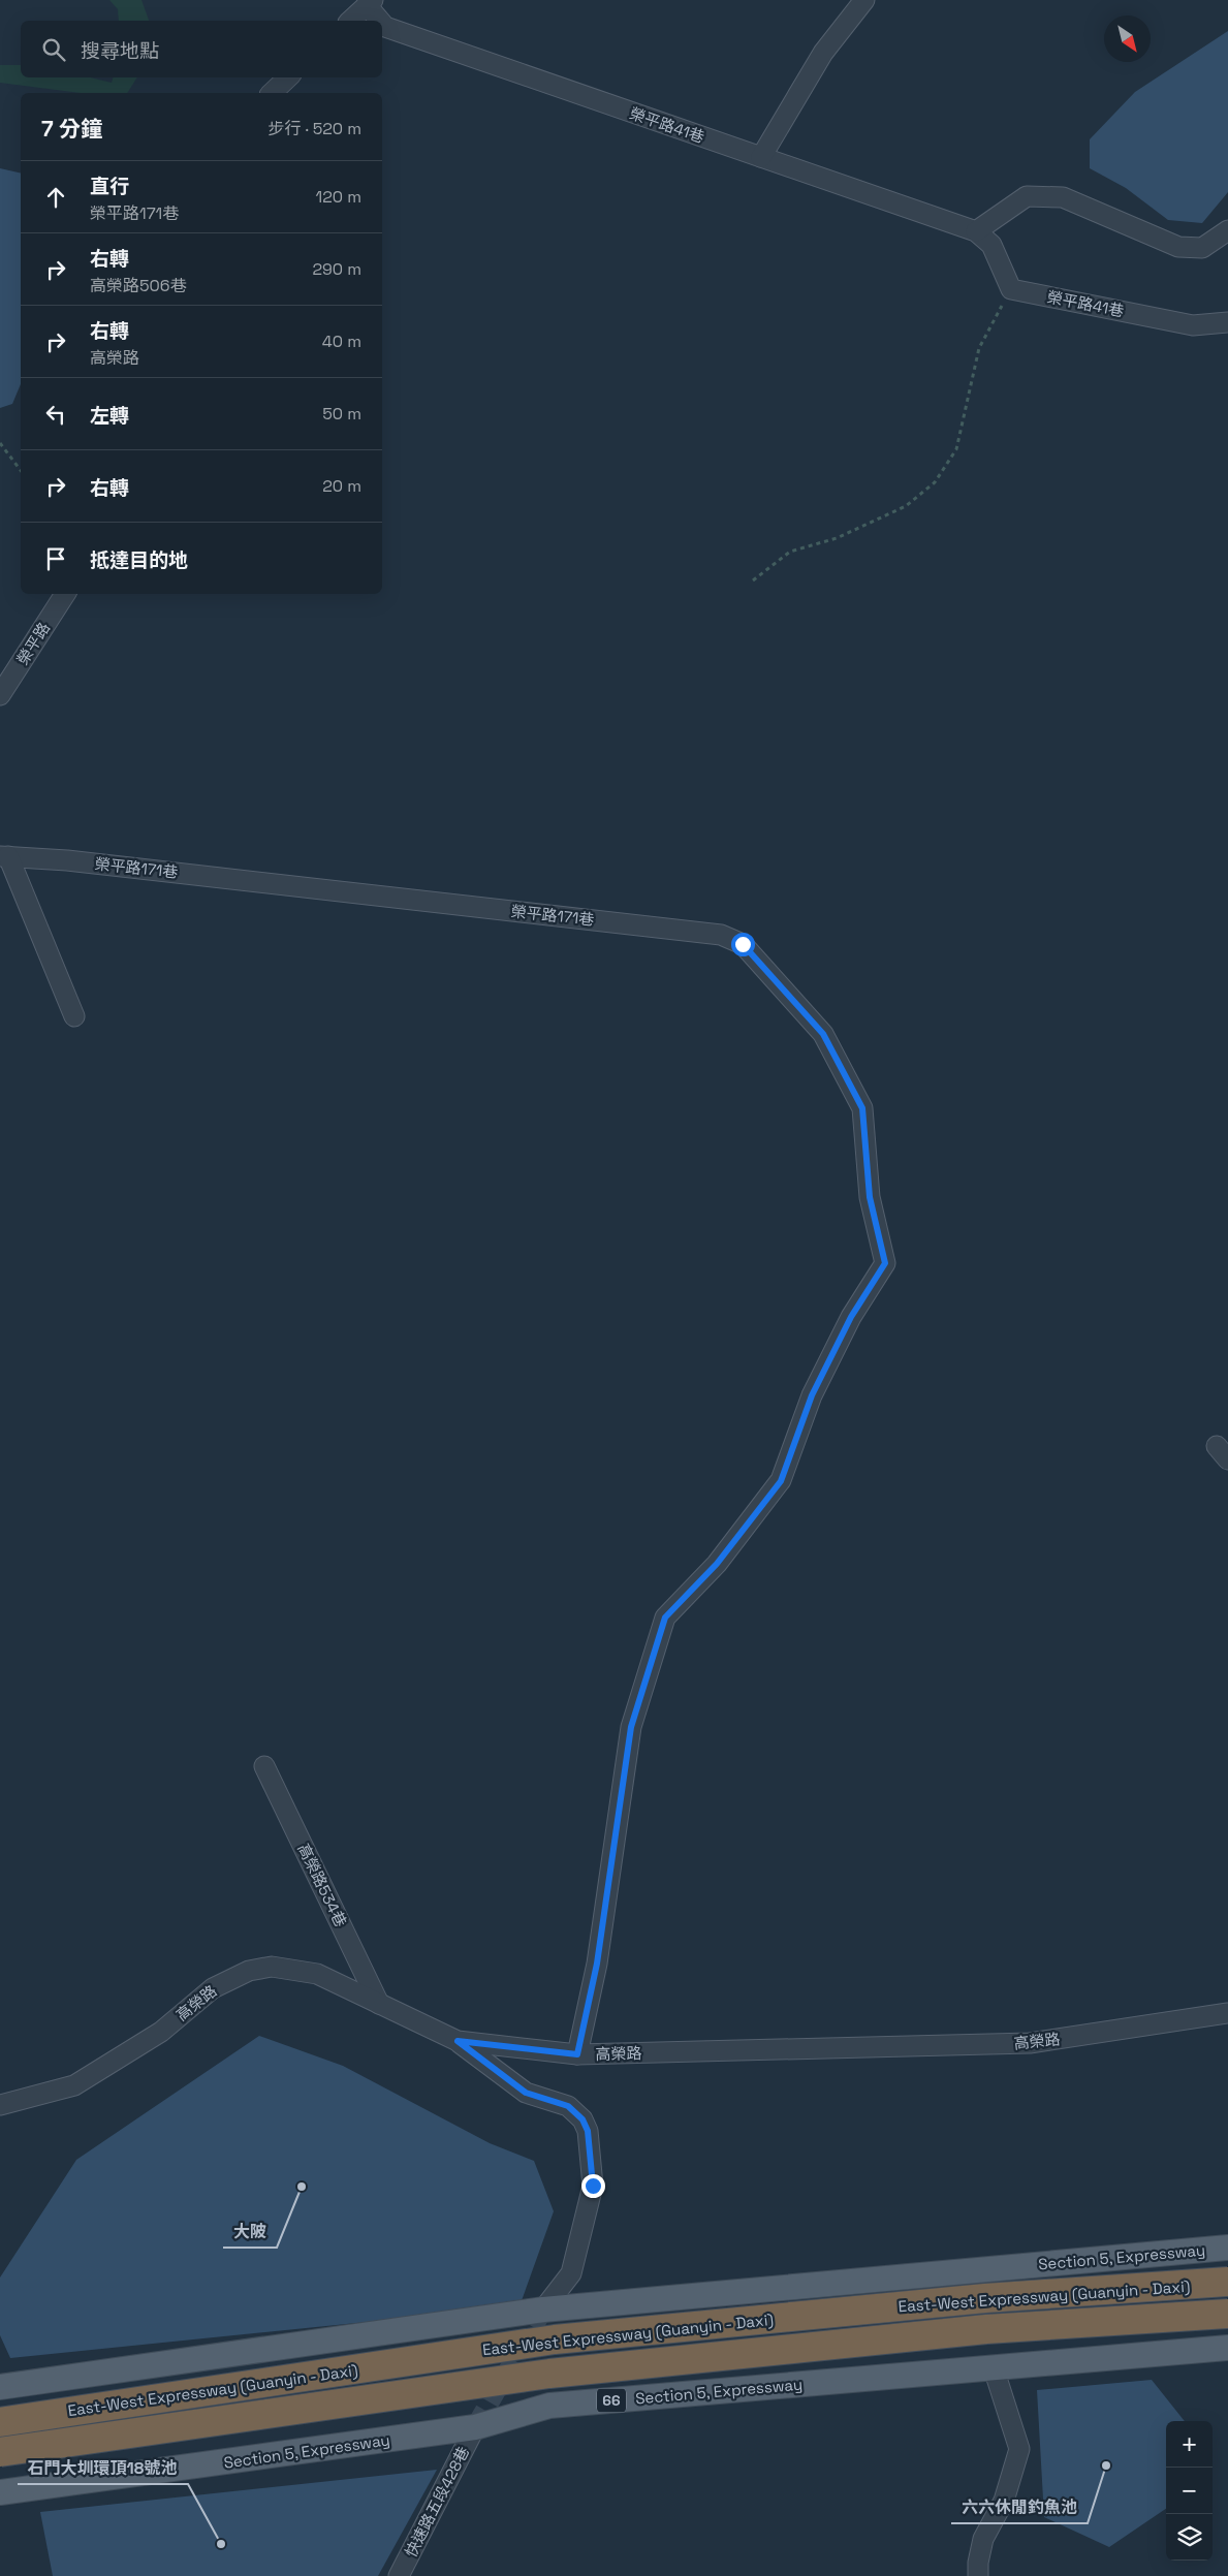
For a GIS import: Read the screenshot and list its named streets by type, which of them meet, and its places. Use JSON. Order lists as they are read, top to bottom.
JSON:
{
  "streets": {
    "highway": ["East-West Expressway (Guanyin - Daxi)", "66"],
    "main road": ["Section 5, Expressway"],
    "street": [
      "榮平路41巷",
      "榮平路",
      "榮平路171巷",
      "高榮路534巷",
      "高榮路",
      "快速路五段428巷"
    ]
  },
  "crossings": [
    ["榮平路171巷", "高榮路"],
    ["高榮路534巷", "高榮路"],
    ["Section 5, Expressway", "快速路五段428巷"]
  ],
  "places": ["大陂", "六六休閒釣魚池", "石門大圳環頂18號池"],
  "north": "bottom right",
  "page": {
    "search": "搜尋地點",
    "heading": ["7 分鐘", "步行 · 520 m"],
    "list": [
      ["直行", "榮平路171巷", "120 m"],
      ["右轉", "高榮路506巷", "290 m"],
      ["右轉", "高榮路", "40 m"],
      ["左轉", "50 m"],
      ["右轉", "20 m"],
      "抵達目的地"
    ],
    "map_buttons": ["+", "−"]
  }
}
